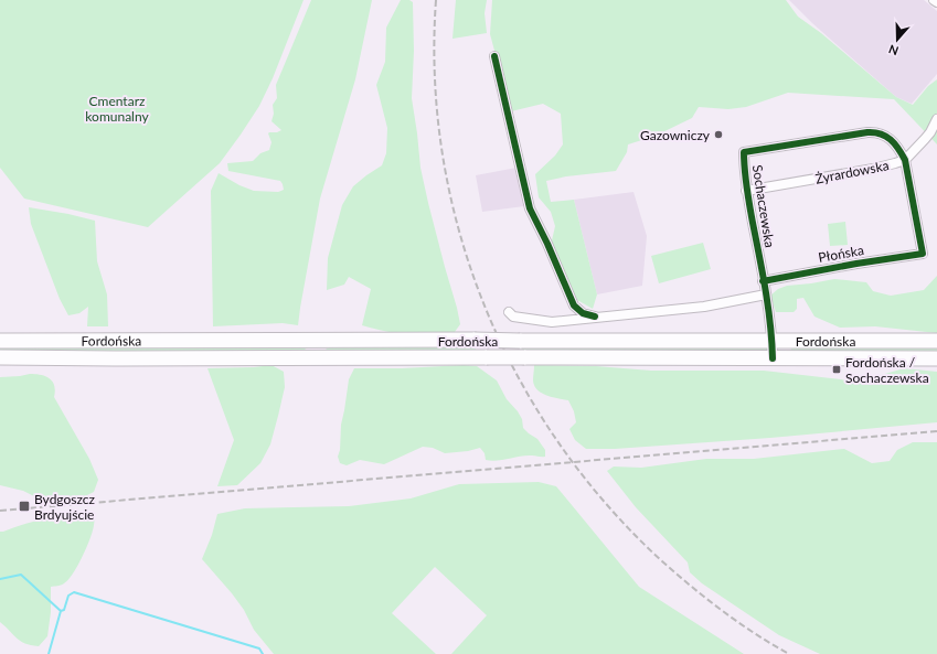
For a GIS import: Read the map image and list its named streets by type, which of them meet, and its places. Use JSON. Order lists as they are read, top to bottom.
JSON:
{
  "streets": {
    "main road": ["Fordońska"],
    "street": ["Żyrardowska", "Sochaczewska", "Płońska"]
  },
  "crossings": [
    ["Żyrardowska", "Sochaczewska"],
    ["Żyrardowska", "Płońska"],
    ["Sochaczewska", "Płońska"],
    ["Sochaczewska", "Fordońska"]
  ],
  "parks": ["Cmentarz komunalny"],
  "places": {
    "other": ["Gazowniczy"],
    "transit": ["Fordońska / Sochaczewska", "Bydgoszcz Brdyujście"]
  },
  "north": "bottom"
}
